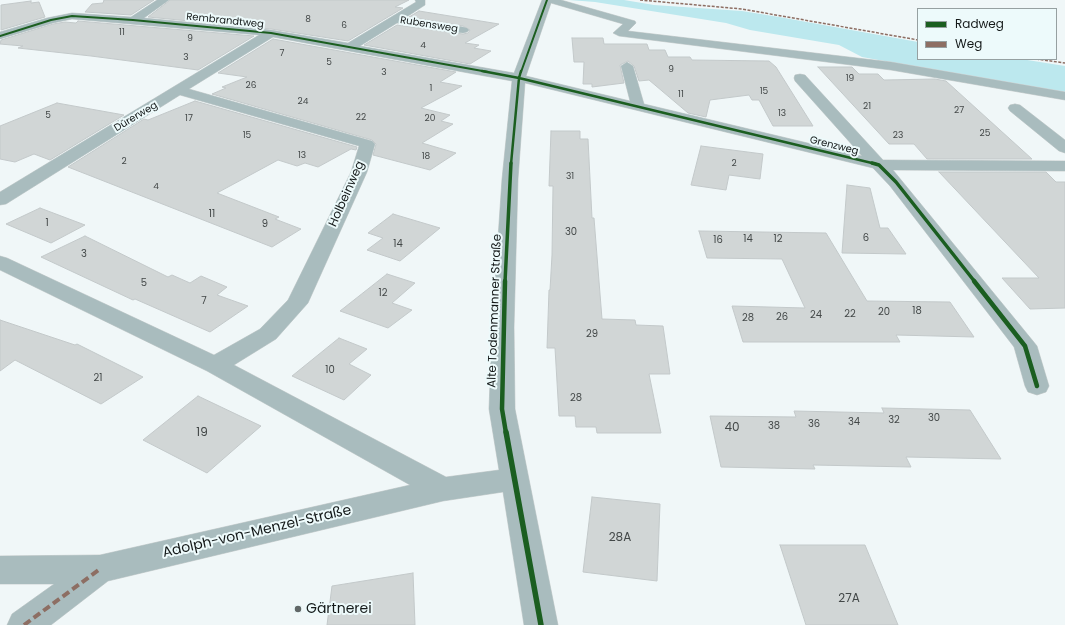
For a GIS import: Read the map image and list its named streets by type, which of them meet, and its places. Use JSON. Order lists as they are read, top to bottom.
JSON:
{
  "streets": {
    "street": [
      "Rembrandtweg",
      "Rubensweg",
      "Dürerweg",
      "Grenzweg",
      "Holbeinweg",
      "Alte Todenmanner Straße",
      "Adolph-von-Menzel-Straße"
    ]
  },
  "crossings": [
    ["Rembrandtweg", "Rubensweg"],
    ["Rembrandtweg", "Dürerweg"],
    ["Rembrandtweg", "Grenzweg"],
    ["Rembrandtweg", "Alte Todenmanner Straße"],
    ["Dürerweg", "Holbeinweg"],
    ["Grenzweg", "Alte Todenmanner Straße"],
    ["Alte Todenmanner Straße", "Adolph-von-Menzel-Straße"]
  ],
  "places": ["Gärtnerei"],
  "house_numbers": [
    "8",
    "6",
    "11",
    "9",
    "4",
    "7",
    "3",
    "5",
    "9",
    "3",
    "19",
    "26",
    "1",
    "15",
    "11",
    "24",
    "21",
    "27",
    "13",
    "5",
    "22",
    "17",
    "20",
    "25",
    "15",
    "23",
    "13",
    "18",
    "2",
    "2",
    "31",
    "4",
    "11",
    "1",
    "9",
    "30",
    "6",
    "14",
    "12",
    "16",
    "14",
    "3",
    "5",
    "12",
    "7",
    "18",
    "20",
    "22",
    "24",
    "26",
    "28",
    "29",
    "10",
    "21",
    "28",
    "30",
    "32",
    "34",
    "36",
    "38",
    "40",
    "19",
    "28A",
    "27A"
  ],
  "legend": ["Radweg", "Weg"]
}
